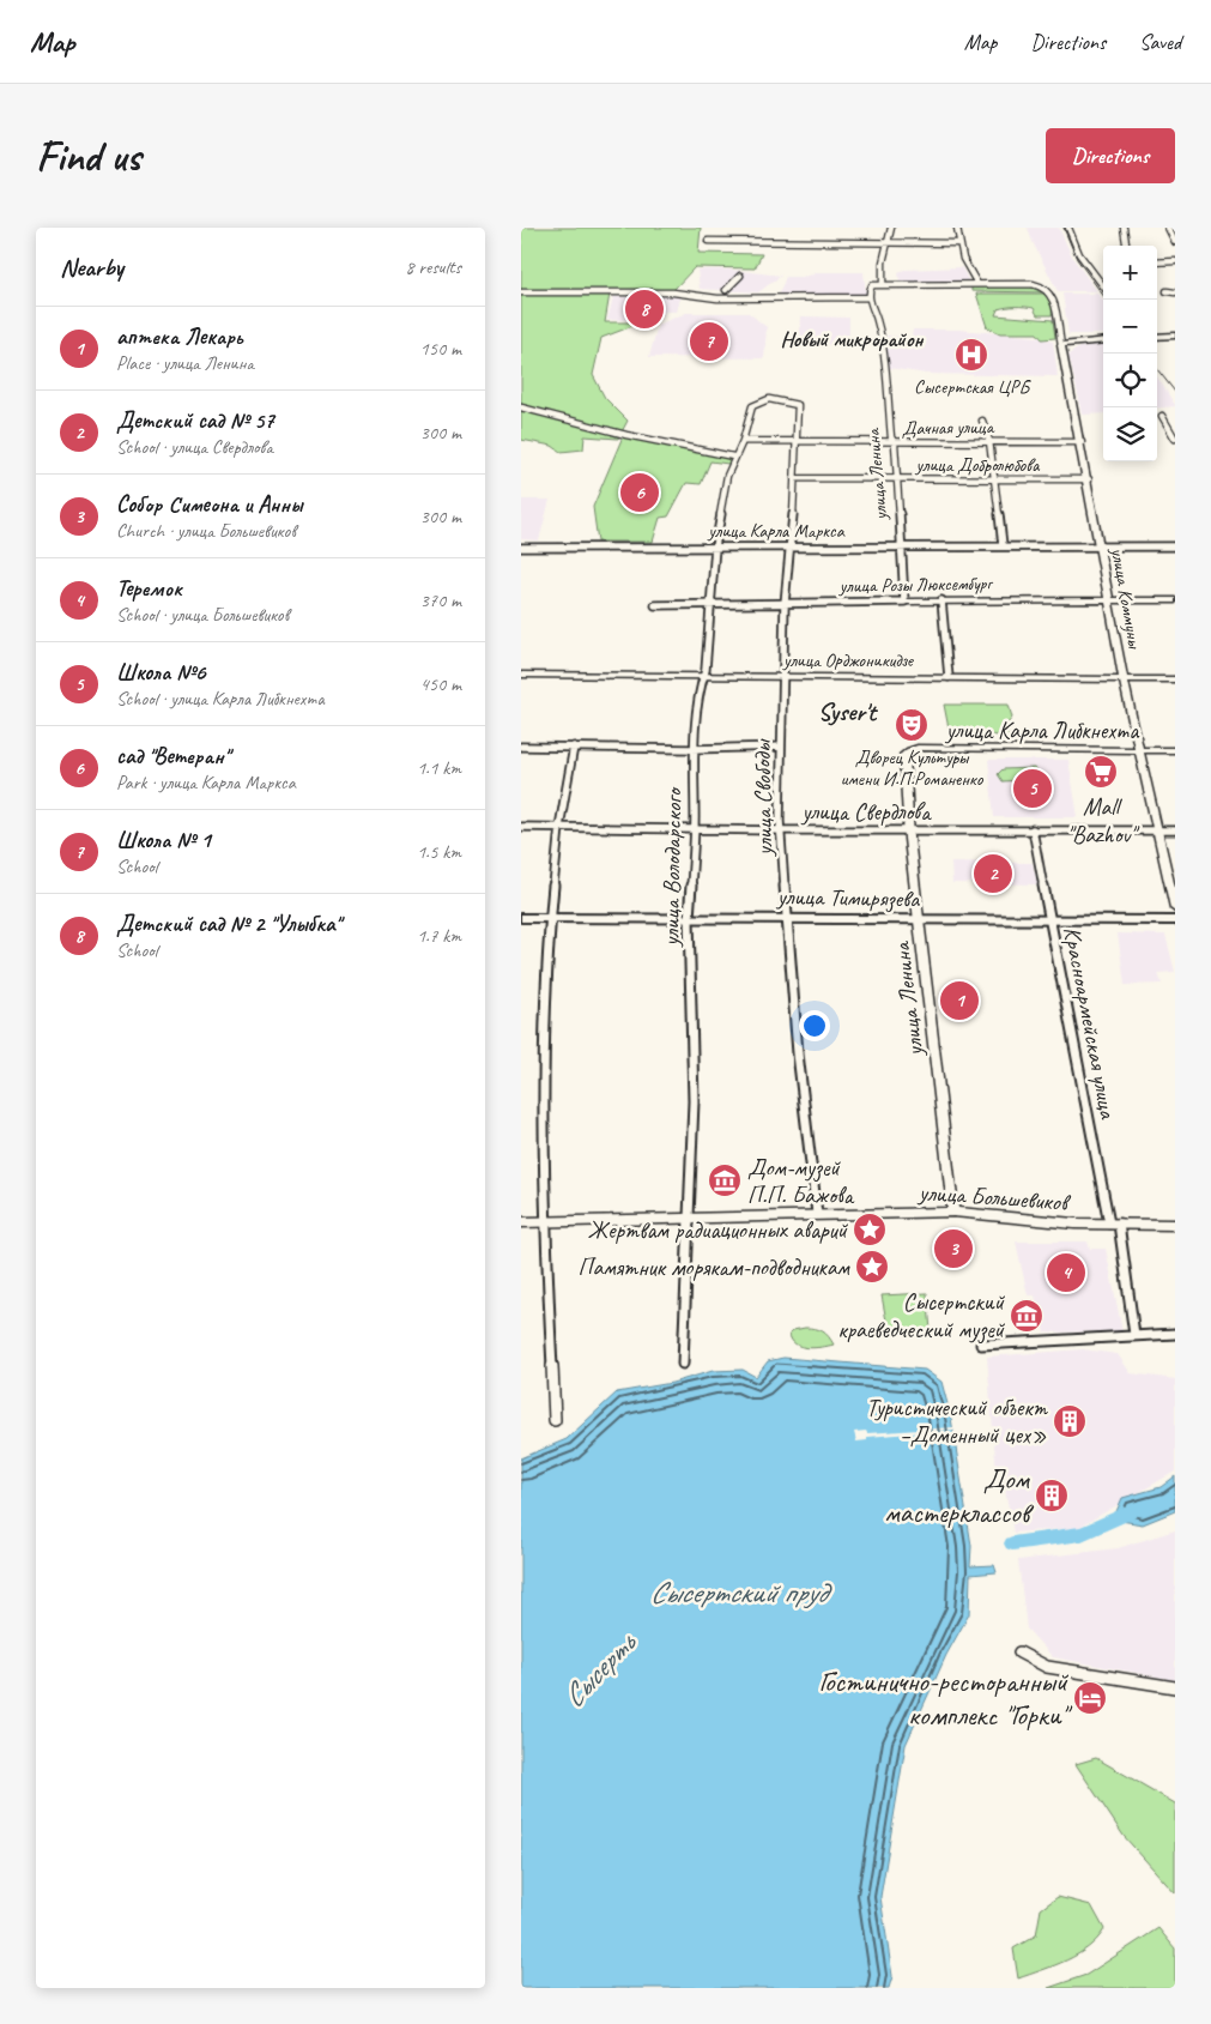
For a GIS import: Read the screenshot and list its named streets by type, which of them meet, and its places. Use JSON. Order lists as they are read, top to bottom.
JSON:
{
  "streets": {
    "main road": ["улица Тимирязева"],
    "street": [
      "Дачная улица",
      "улица Добролюбова",
      "улица Ленина",
      "улица Карла Маркса",
      "улица Розы Люксембург",
      "улица Коммуны",
      "улица Орджоникидзе",
      "улица Карла Либкнехта",
      "улица Свободы",
      "улица Свердлова",
      "улица Володарского",
      "Красноармейская улица",
      "улица Большевиков"
    ]
  },
  "crossings": [
    ["Дачная улица", "улица Ленина"],
    ["Дачная улица", "улица Коммуны"],
    ["Дачная улица", "улица Свободы"],
    ["Дачная улица", "улица Володарского"],
    ["улица Добролюбова", "улица Ленина"],
    ["улица Добролюбова", "улица Коммуны"],
    ["улица Добролюбова", "улица Свободы"],
    ["улица Ленина", "улица Карла Маркса"],
    ["улица Ленина", "улица Розы Люксембург"],
    ["улица Ленина", "улица Карла Либкнехта"],
    ["улица Ленина", "улица Свердлова"],
    ["улица Ленина", "улица Тимирязева"],
    ["улица Ленина", "улица Большевиков"],
    ["улица Карла Маркса", "улица Коммуны"],
    ["улица Карла Маркса", "улица Свободы"],
    ["улица Карла Маркса", "улица Володарского"],
    ["улица Розы Люксембург", "улица Коммуны"],
    ["улица Розы Люксембург", "улица Свободы"],
    ["улица Розы Люксембург", "улица Володарского"],
    ["улица Коммуны", "улица Орджоникидзе"],
    ["улица Коммуны", "улица Карла Либкнехта"],
    ["улица Коммуны", "улица Свердлова"],
    ["улица Орджоникидзе", "улица Свободы"],
    ["улица Орджоникидзе", "улица Володарского"],
    ["улица Свободы", "улица Свердлова"],
    ["улица Свободы", "улица Володарского"],
    ["улица Свободы", "улица Тимирязева"],
    ["улица Свободы", "улица Большевиков"],
    ["улица Свердлова", "улица Володарского"],
    ["улица Свердлова", "Красноармейская улица"],
    ["улица Володарского", "улица Тимирязева"],
    ["улица Володарского", "улица Большевиков"],
    ["улица Тимирязева", "Красноармейская улица"],
    ["Красноармейская улица", "улица Большевиков"]
  ],
  "districts": ["Новый микрорайон", "Syser't"],
  "water": ["Сысертский пруд", "Сысерть"],
  "places": {
    "hospital": ["Сысертская ЦРБ"],
    "theatre": ["Дворец Культуры имени И.П.Романенко"],
    "supermarket": ["Mall \"Bazhov\""],
    "museum": ["Дом-музей П.П. Бажова", "Сысертский краеведческий музей"],
    "place": ["Жертвам радиационных аварий", "Памятник морякам-подводникам"],
    "building": ["Туристический объект –Доменный цех»", "Дом мастерклассов"],
    "hotel": ["Гостинично-ресторанный комплекс \"Горки\""]
  },
  "page": {
    "header": "Map",
    "nav": ["Map", "Directions", "Saved"],
    "buttons": "Directions",
    "title": "Find us",
    "heading": ["Nearby", "8 results"],
    "map_buttons": ["+", "−"],
    "pins": [
      "8",
      "7",
      "6",
      "5",
      "2",
      "1",
      "3",
      "4"
    ],
    "list": [
      {
        "mark": "1",
        "name": "аптека Лекарь",
        "note": "Place · улица Ленина",
        "value": "150 m"
      },
      {
        "mark": "2",
        "name": "Детский сад № 57",
        "note": "School · улица Свердлова",
        "value": "300 m"
      },
      {
        "mark": "3",
        "name": "Собор Симеона и Анны",
        "note": "Church · улица Большевиков",
        "value": "300 m"
      },
      {
        "mark": "4",
        "name": "Теремок",
        "note": "School · улица Большевиков",
        "value": "370 m"
      },
      {
        "mark": "5",
        "name": "Школа №6",
        "note": "School · улица Карла Либкнехта",
        "value": "450 m"
      },
      {
        "mark": "6",
        "name": "сад \"Ветеран\"",
        "note": "Park · улица Карла Маркса",
        "value": "1.1 km"
      },
      {
        "mark": "7",
        "name": "Школа № 1",
        "note": "School",
        "value": "1.5 km"
      },
      {
        "mark": "8",
        "name": "Детский сад № 2 \"Улыбка\"",
        "note": "School",
        "value": "1.7 km"
      }
    ]
  }
}
